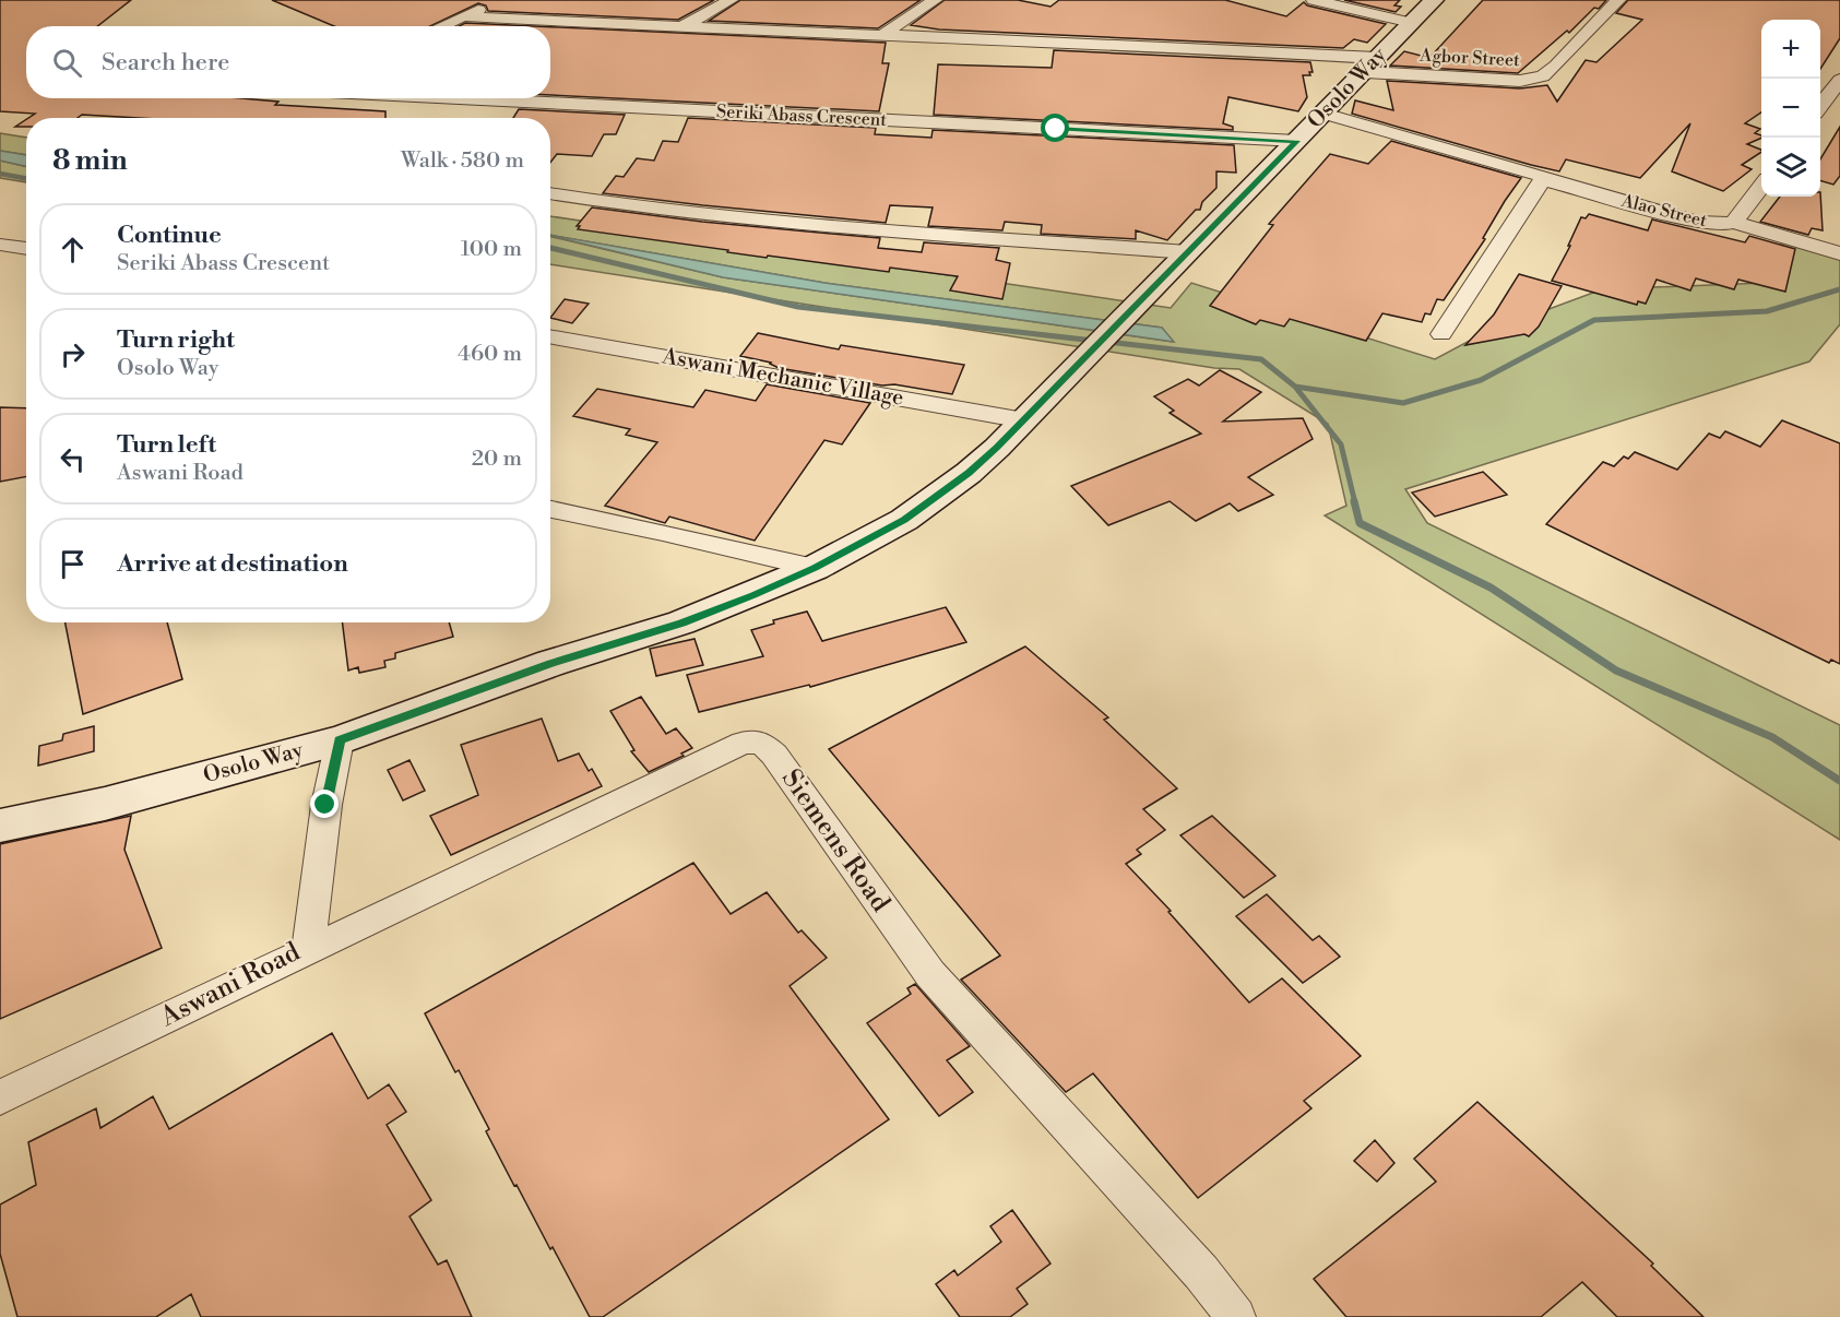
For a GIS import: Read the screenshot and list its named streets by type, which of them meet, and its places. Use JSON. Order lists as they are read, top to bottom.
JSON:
{
  "streets": {
    "main road": ["Osolo Way"],
    "street": [
      "Agbor Street",
      "Seriki Abass Crescent",
      "Alao Street",
      "Aswani Mechanic Village",
      "Siemens Road",
      "Aswani Road"
    ]
  },
  "crossings": [
    ["Agbor Street", "Osolo Way"],
    ["Osolo Way", "Seriki Abass Crescent"],
    ["Osolo Way", "Alao Street"],
    ["Osolo Way", "Aswani Mechanic Village"],
    ["Osolo Way", "Aswani Road"],
    ["Siemens Road", "Aswani Road"]
  ],
  "page": {
    "map_buttons": ["+", "−"],
    "search": "Search here",
    "heading": ["8 min", "Walk · 580 m"],
    "list": [
      ["Continue", "Seriki Abass Crescent", "100 m"],
      ["Turn right", "Osolo Way", "460 m"],
      ["Turn left", "Aswani Road", "20 m"],
      "Arrive at destination"
    ]
  }
}
